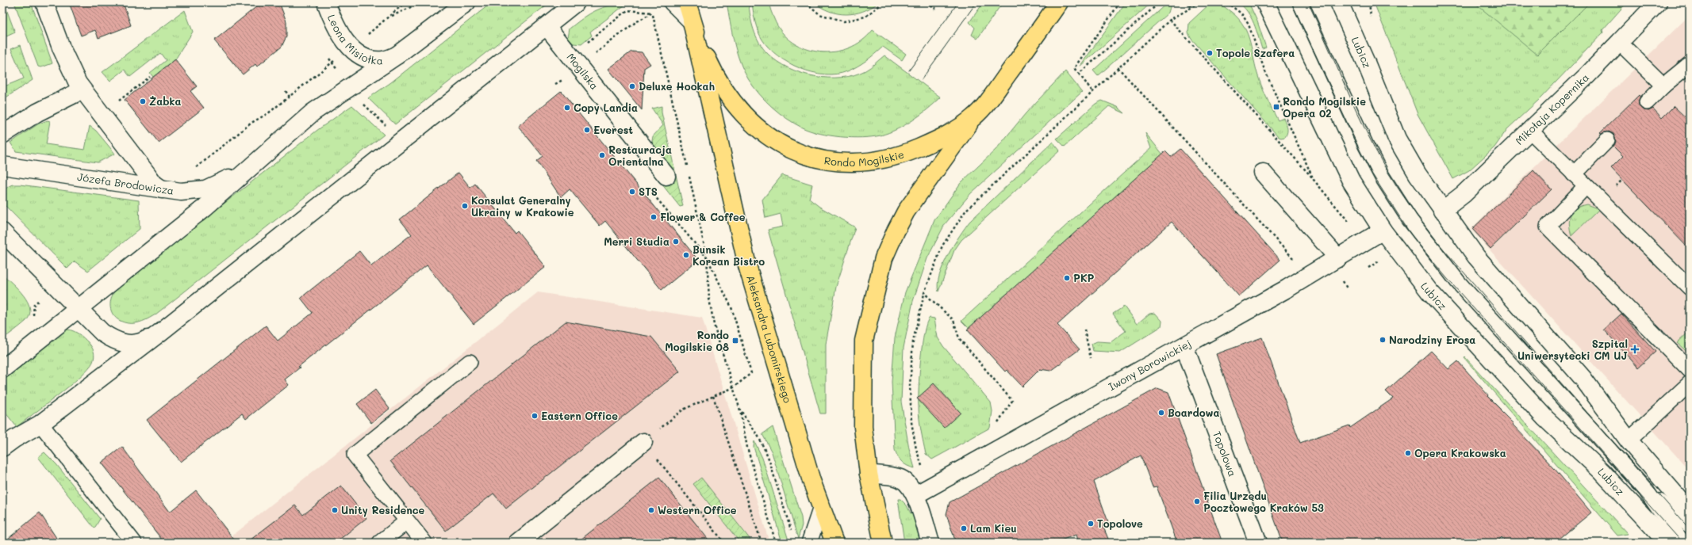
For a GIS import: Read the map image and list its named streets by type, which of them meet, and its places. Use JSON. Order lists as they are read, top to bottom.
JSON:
{
  "streets": {
    "main road": ["Rondo Mogilskie", "Aleksandra Lubomirskiego"],
    "street": [
      "Leona Misiołka",
      "Lubicz",
      "Mogilska",
      "Mikołaja Kopernika",
      "Józefa Brodowicza",
      "Iwony Borowickiej",
      "Topolowa"
    ]
  },
  "crossings": [
    ["Lubicz", "Mikołaja Kopernika"],
    ["Lubicz", "Iwony Borowickiej"],
    ["Rondo Mogilskie", "Aleksandra Lubomirskiego"],
    ["Iwony Borowickiej", "Topolowa"]
  ],
  "places": {
    "other": [
      "Topole Szafera",
      "Deluxe Hookah",
      "Żabka",
      "Copy Landia",
      "Everest",
      "Restauracja Orientalna",
      "STS",
      "Konsulat Generalny Ukrainy w Krakowie",
      "Flower & Coffee",
      "Merri Studia",
      "Bunsik Korean Bistro",
      "PKP",
      "Narodziny Erosa",
      "Boardowa",
      "Eastern Office",
      "Opera Krakowska",
      "Filia Urzędu Pocztowego Kraków 53",
      "Unity Residence",
      "Western Office",
      "Topolove",
      "Lam Kieu"
    ],
    "transit": ["Rondo Mogilskie Opera 02", "Rondo Mogilskie 08"],
    "health": ["Szpital Uniwersytecki CM UJ"]
  }
}
